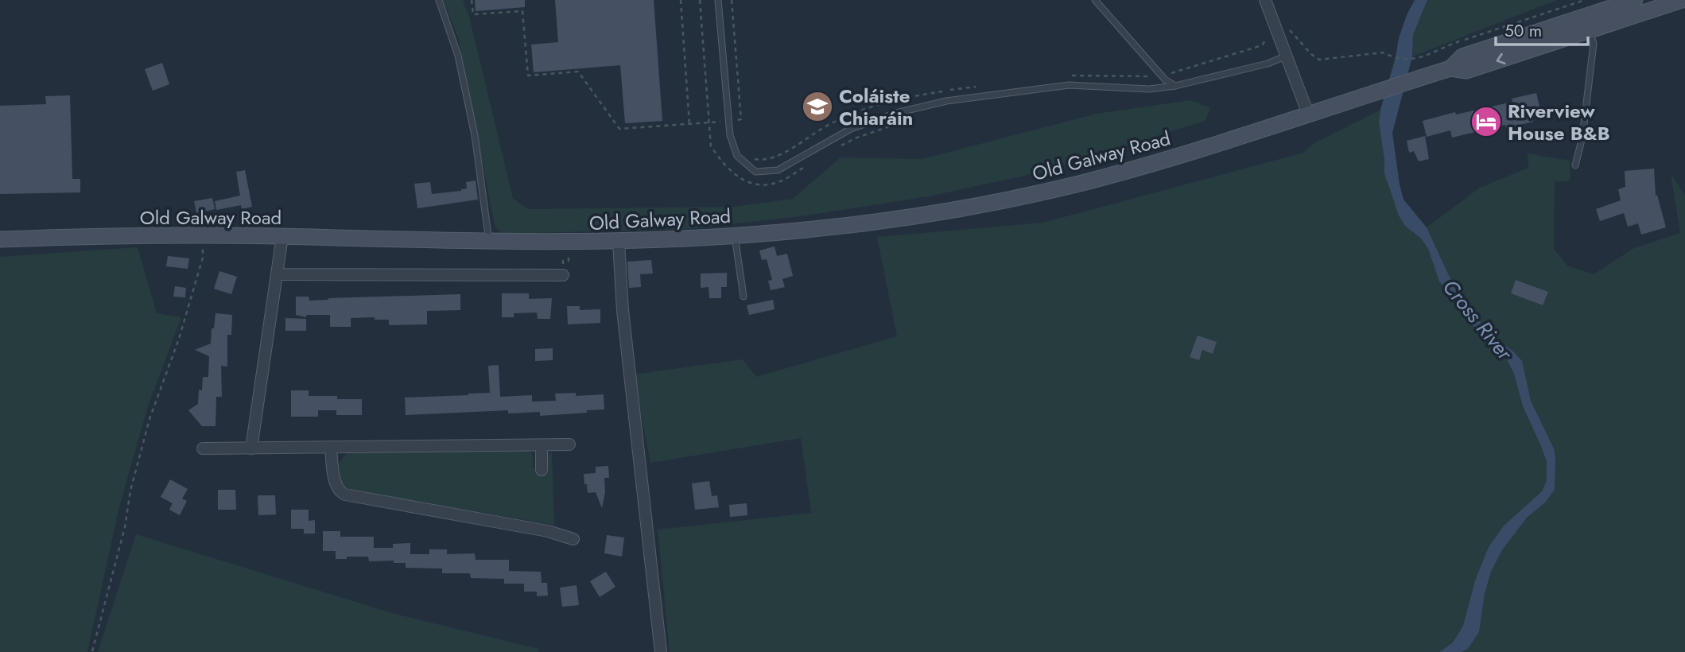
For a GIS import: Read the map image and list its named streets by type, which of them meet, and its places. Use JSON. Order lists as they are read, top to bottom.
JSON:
{
  "streets": {
    "main road": ["Old Galway Road"]
  },
  "water": ["Cross River"],
  "places": {
    "school or university": ["Coláiste Chiaráin"],
    "hotel": ["Riverview House B&B"]
  },
  "scale_bar": "50 m"
}
